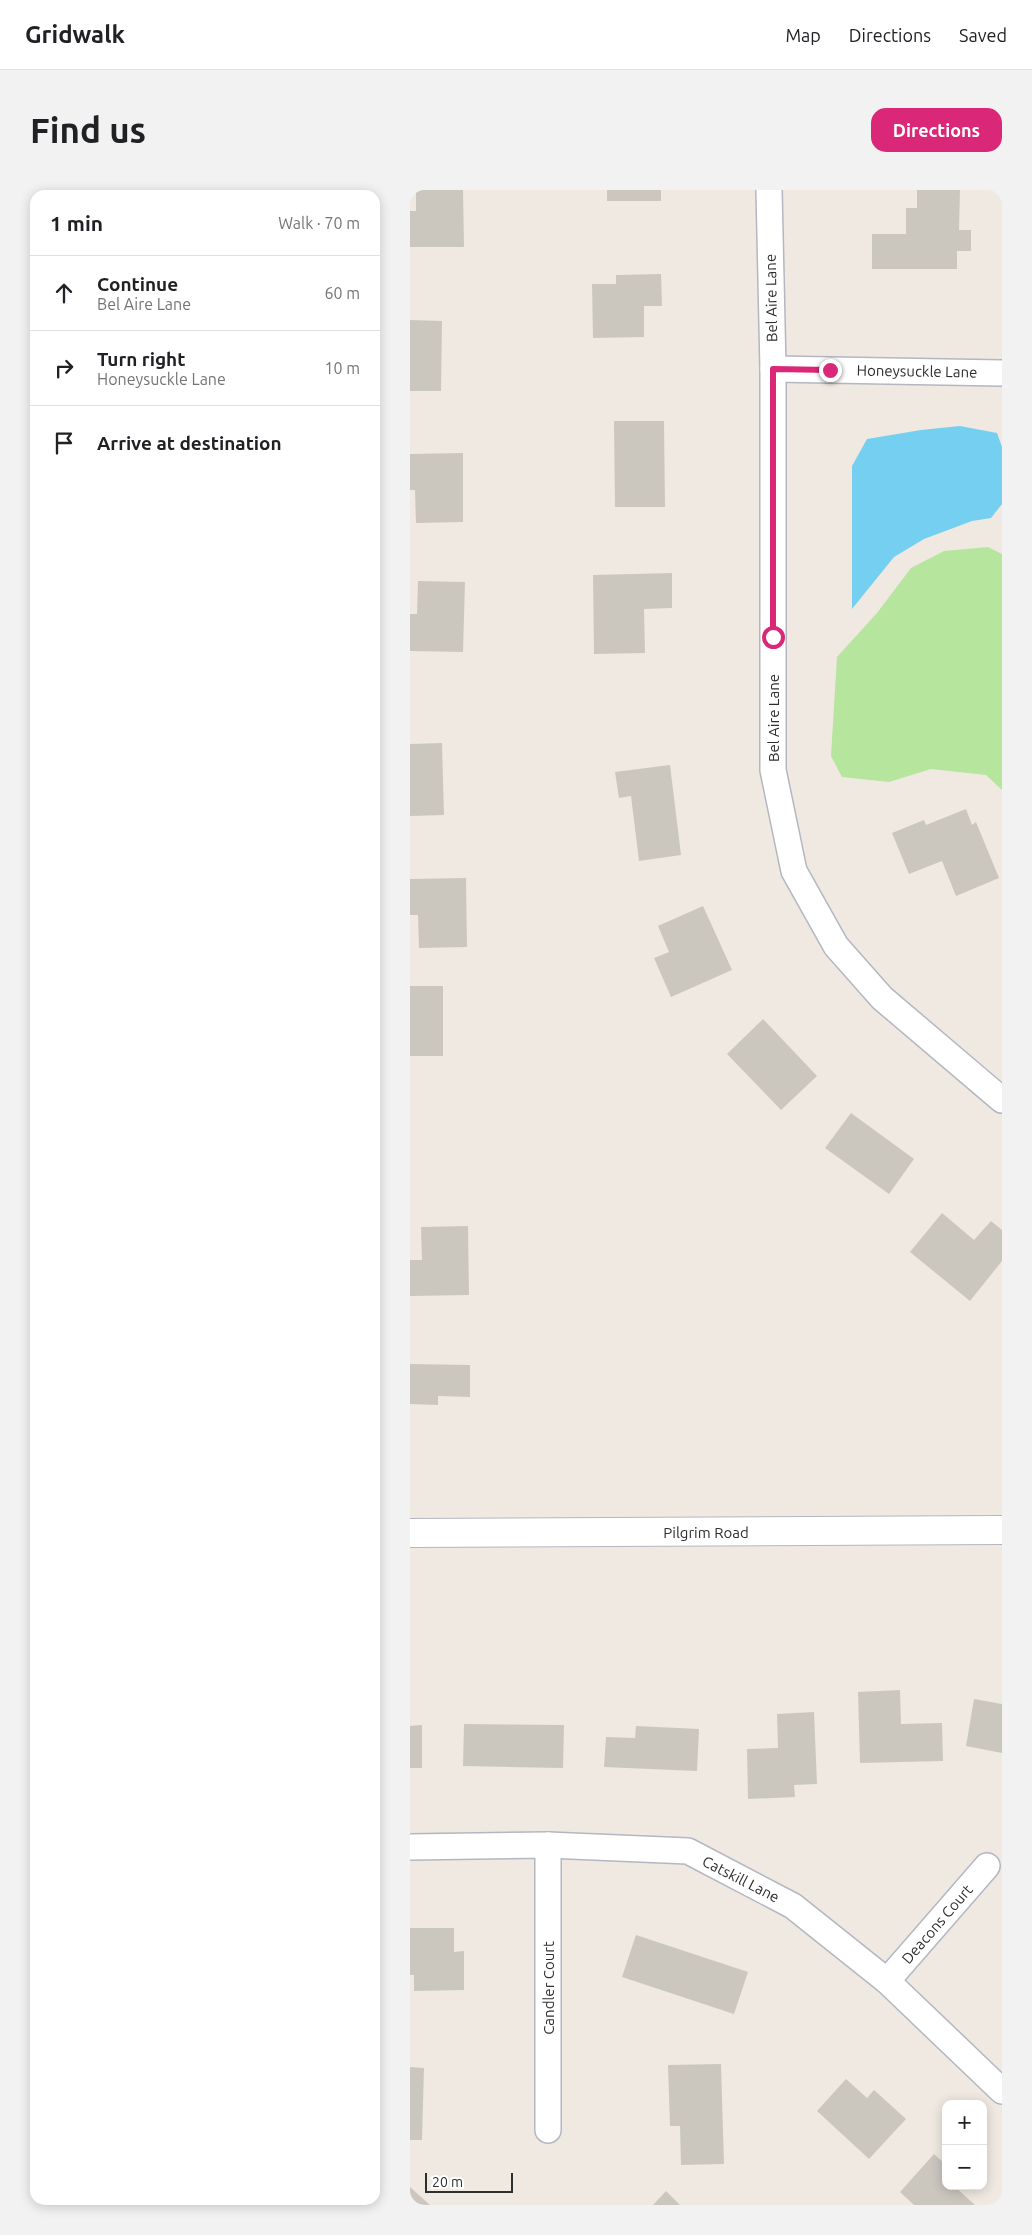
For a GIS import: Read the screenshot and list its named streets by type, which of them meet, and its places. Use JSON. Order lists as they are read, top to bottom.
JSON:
{
  "streets": {
    "street": [
      "Bel Aire Lane",
      "Honeysuckle Lane",
      "Pilgrim Road",
      "Catskill Lane",
      "Deacons Court",
      "Candler Court"
    ]
  },
  "crossings": [
    ["Bel Aire Lane", "Honeysuckle Lane"],
    ["Catskill Lane", "Deacons Court"],
    ["Catskill Lane", "Candler Court"]
  ],
  "scale_bar": "20 m",
  "page": {
    "header": "Gridwalk",
    "nav": ["Map", "Directions", "Saved"],
    "buttons": "Directions",
    "title": "Find us",
    "heading": ["1 min", "Walk · 70 m"],
    "list": [
      ["Continue", "Bel Aire Lane", "60 m"],
      ["Turn right", "Honeysuckle Lane", "10 m"],
      "Arrive at destination"
    ],
    "map_buttons": ["+", "−"],
    "scale": "20 m"
  }
}
